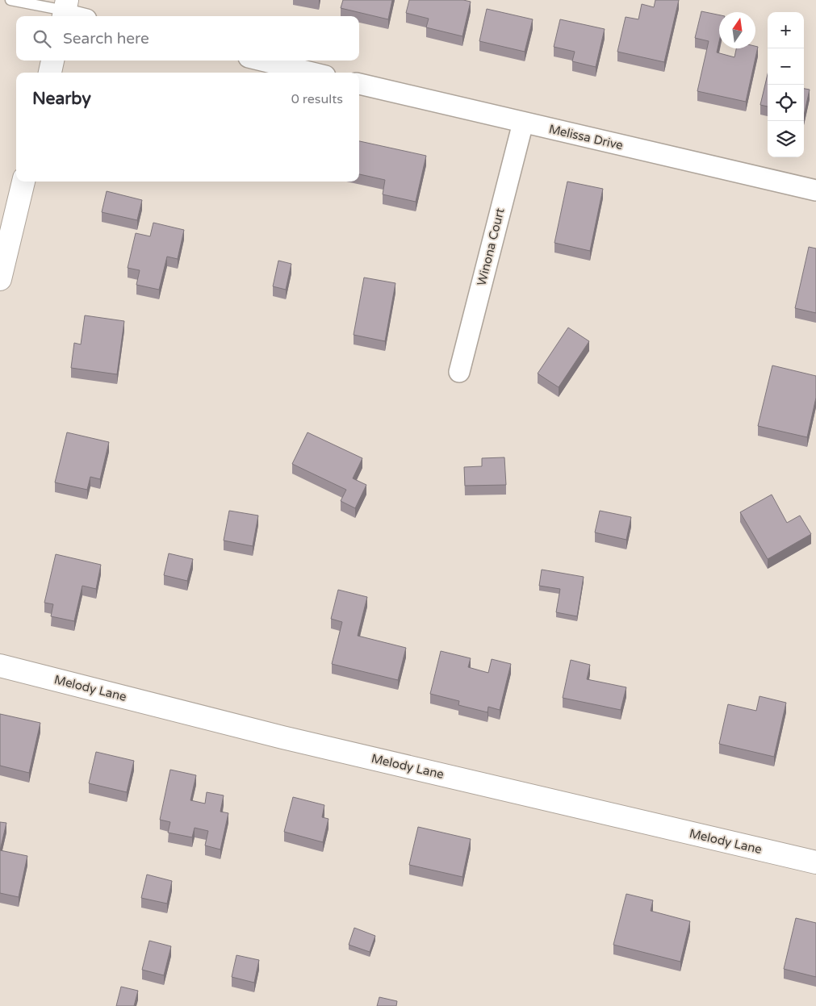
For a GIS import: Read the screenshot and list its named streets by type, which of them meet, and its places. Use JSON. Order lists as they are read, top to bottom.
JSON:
{
  "streets": {
    "street": ["Melissa Drive", "Winona Court", "Melody Lane"]
  },
  "crossings": [
    ["Melissa Drive", "Winona Court"]
  ],
  "north": "top",
  "page": {
    "map_buttons": ["+", "−"],
    "search": "Search here",
    "heading": ["Nearby", "0 results"]
  }
}
